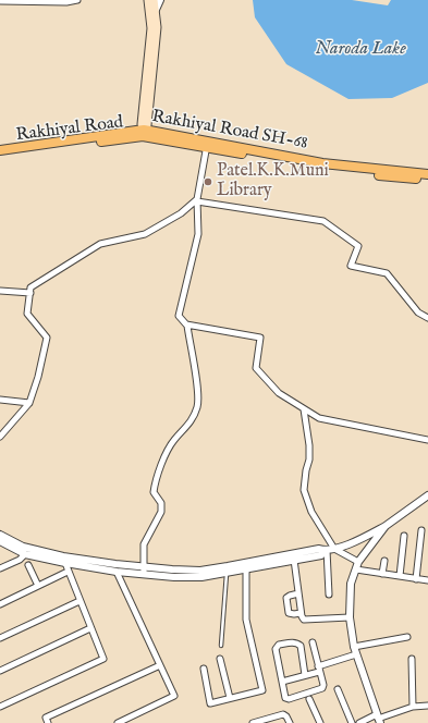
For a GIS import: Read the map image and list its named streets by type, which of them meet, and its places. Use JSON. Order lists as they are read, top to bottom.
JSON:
{
  "streets": {
    "main road": ["Rakhiyal Road", "Rakhiyal Road SH-68"]
  },
  "crossings": [
    ["Rakhiyal Road", "Rakhiyal Road SH-68"]
  ],
  "water": ["Naroda Lake"],
  "places": ["Patel.K.K.Muni Library"]
}
